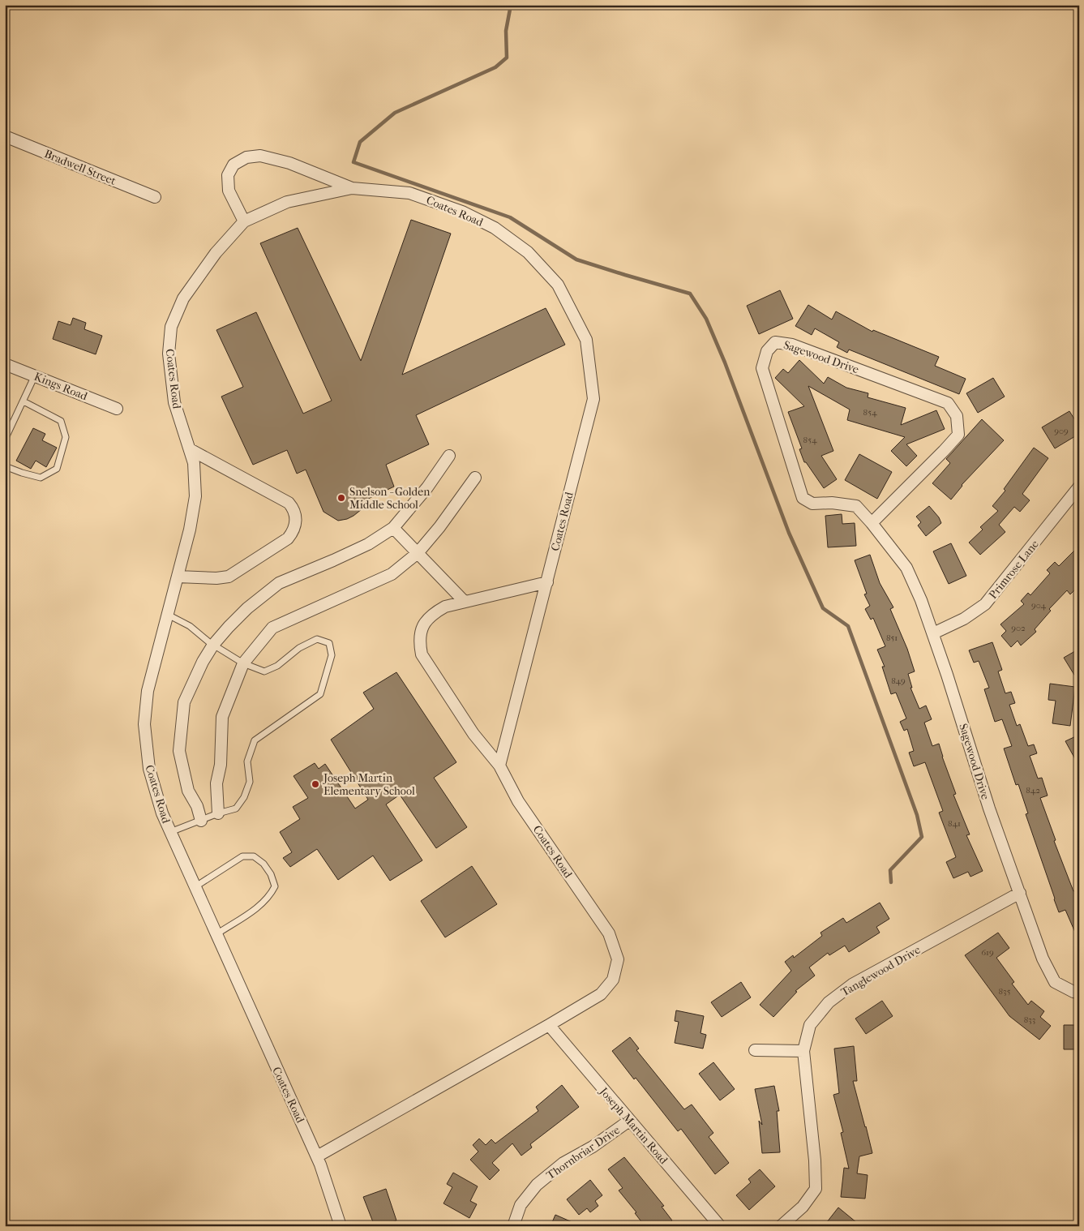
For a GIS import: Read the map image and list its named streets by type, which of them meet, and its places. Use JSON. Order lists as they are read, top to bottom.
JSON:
{
  "streets": {
    "street": [
      "Bradwell Street",
      "Coates Road",
      "Sagewood Drive",
      "Kings Road",
      "Primrose Lane",
      "Tanglewood Drive",
      "Joseph Martin Road",
      "Thornbriar Drive"
    ]
  },
  "crossings": [
    ["Coates Road", "Joseph Martin Road"],
    ["Sagewood Drive", "Primrose Lane"],
    ["Sagewood Drive", "Tanglewood Drive"],
    ["Joseph Martin Road", "Thornbriar Drive"]
  ],
  "places": ["Snelson - Golden Middle School", "Joseph Martin Elementary School"],
  "house_numbers": [
    "854",
    "909",
    "854",
    "904",
    "902",
    "851",
    "849",
    "842",
    "841",
    "619",
    "835",
    "833"
  ]
}
